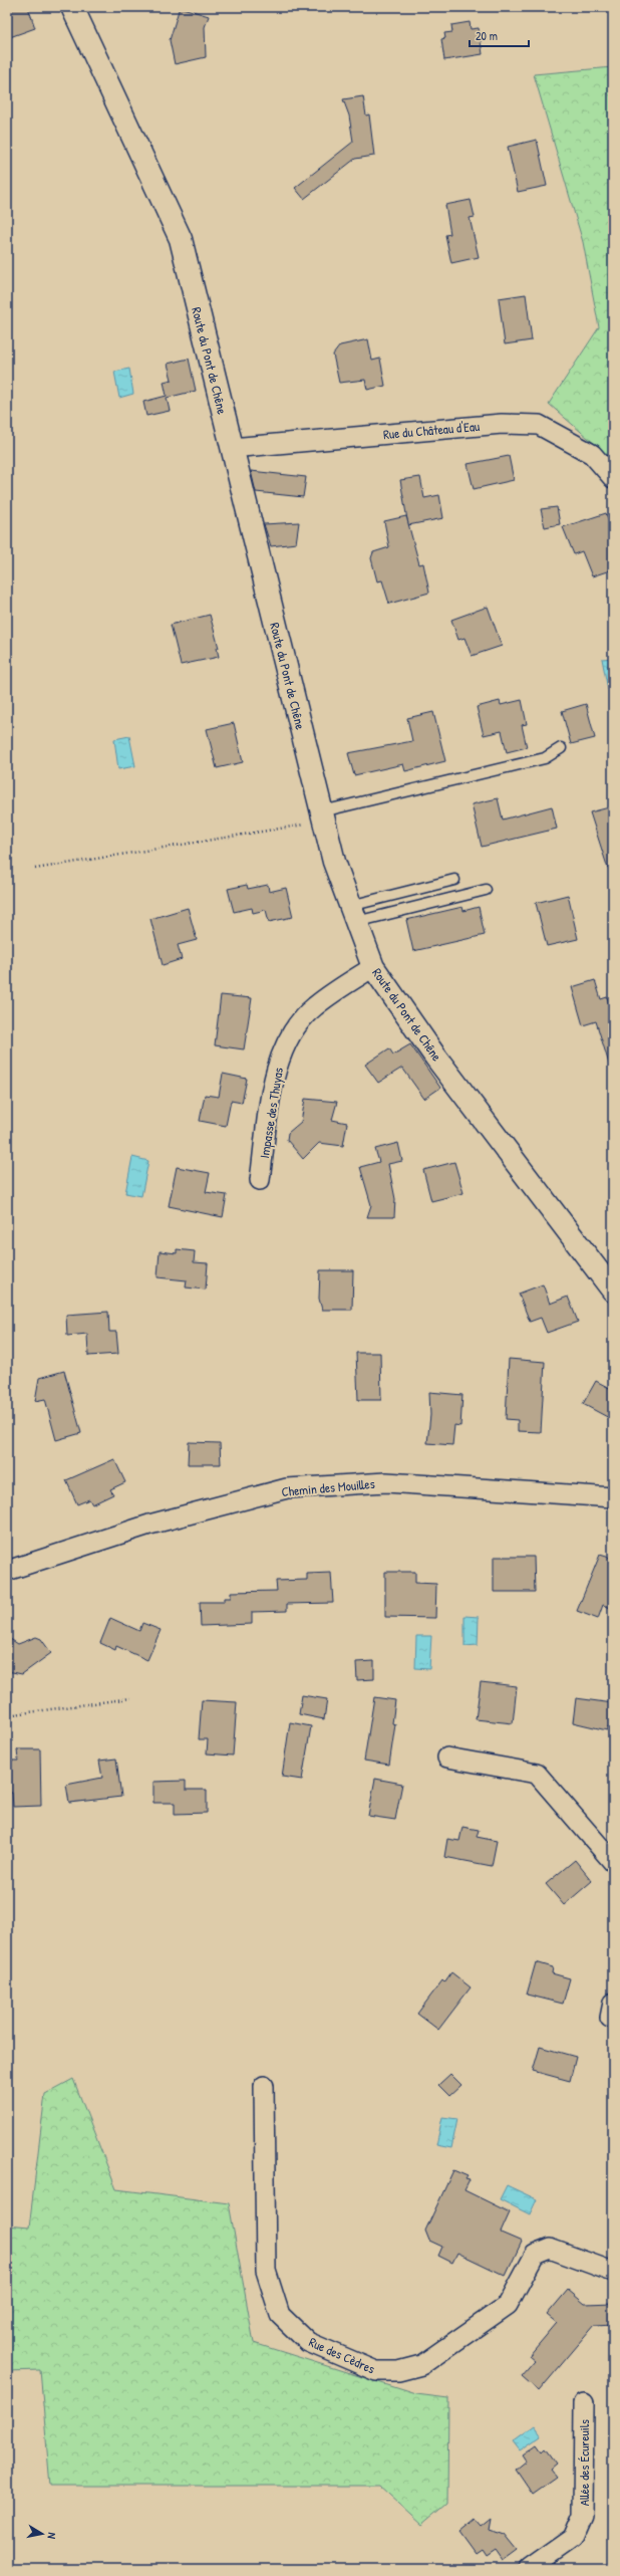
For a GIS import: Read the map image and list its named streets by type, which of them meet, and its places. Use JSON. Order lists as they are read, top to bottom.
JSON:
{
  "streets": {
    "street": [
      "Route du Pont de Chêne",
      "Rue du Château d'Eau",
      "Impasse des Thuyas",
      "Chemin des Mouilles",
      "Rue des Cèdres",
      "Allée des Écureuils"
    ]
  },
  "crossings": [
    ["Route du Pont de Chêne", "Rue du Château d'Eau"],
    ["Route du Pont de Chêne", "Impasse des Thuyas"]
  ],
  "scale_bar": "20 m",
  "north": "right"
}
